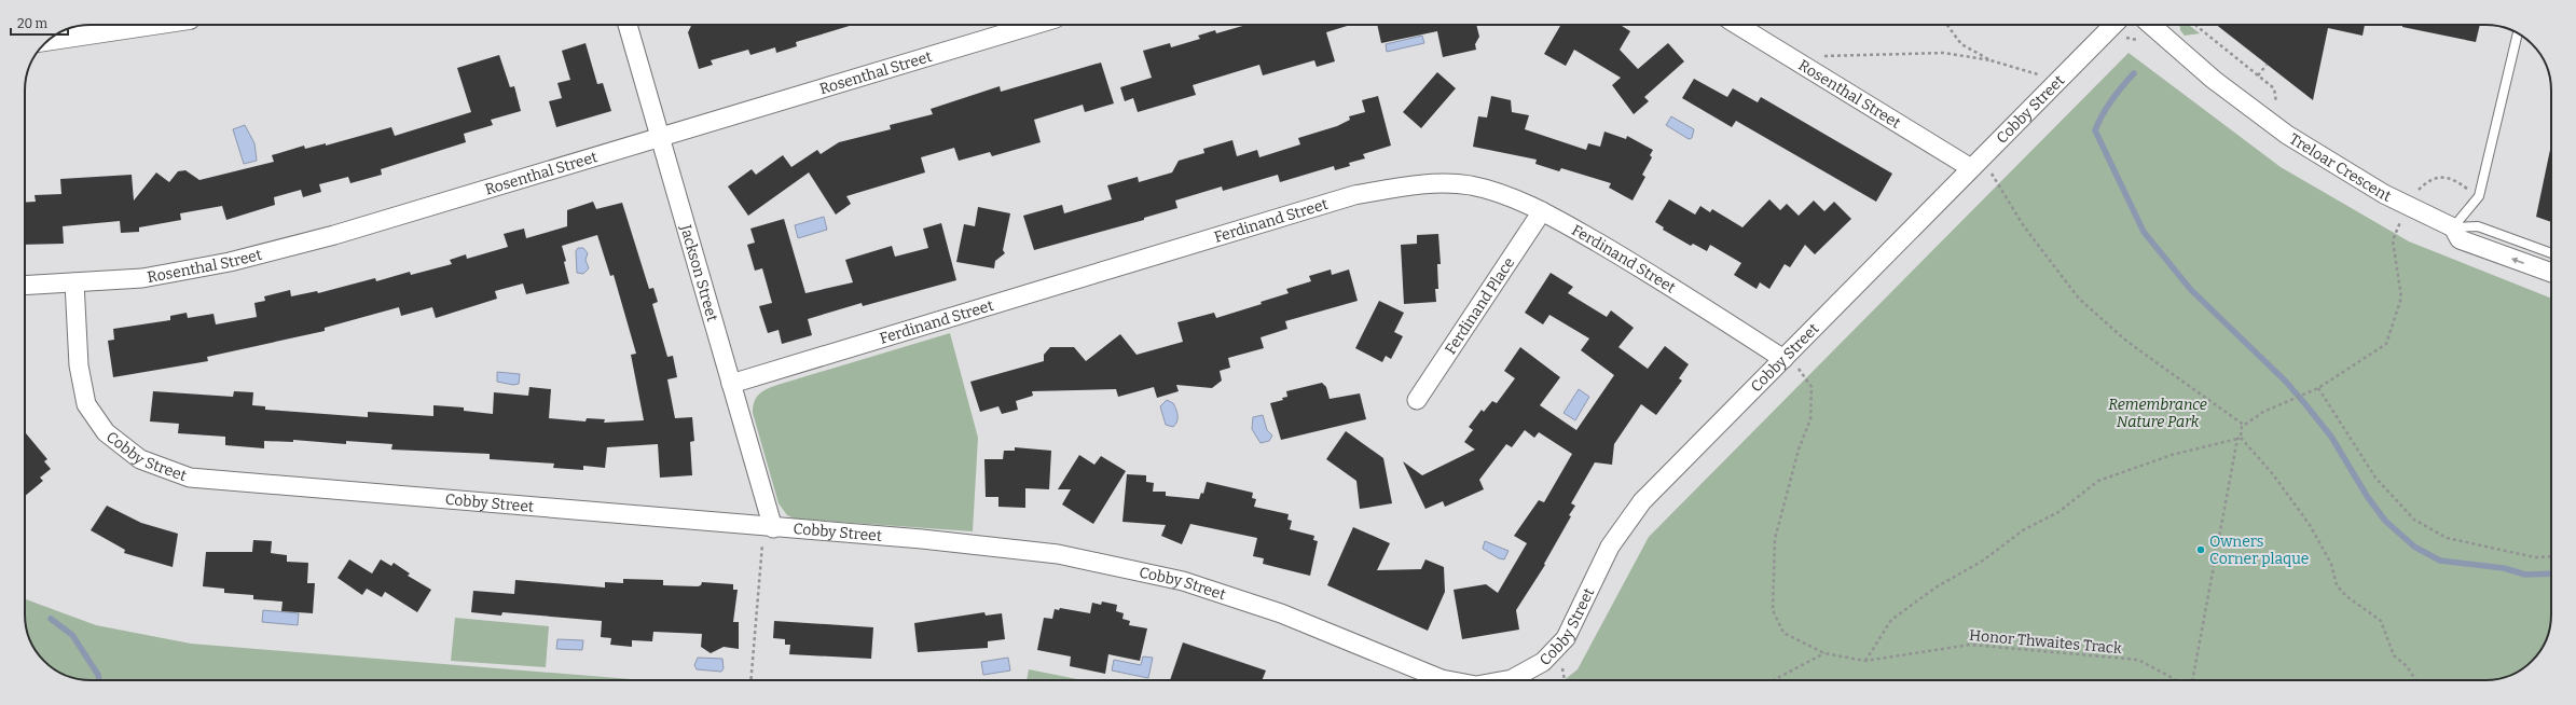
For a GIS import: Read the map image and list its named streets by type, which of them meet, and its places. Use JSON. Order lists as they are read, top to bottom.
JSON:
{
  "streets": {
    "street": [
      "Rosenthal Street",
      "Cobby Street",
      "Treloar Crescent",
      "Ferdinand Street",
      "Jackson Street",
      "Ferdinand Place"
    ],
    "path": ["Honor Thwaites Track"]
  },
  "crossings": [
    ["Rosenthal Street", "Cobby Street"],
    ["Rosenthal Street", "Jackson Street"],
    ["Cobby Street", "Ferdinand Street"],
    ["Cobby Street", "Jackson Street"],
    ["Cobby Street", "Honor Thwaites Track"],
    ["Ferdinand Street", "Jackson Street"],
    ["Ferdinand Street", "Ferdinand Place"],
    ["Ferdinand Street", "Honor Thwaites Track"]
  ],
  "parks": ["Remembrance Nature Park"],
  "places": ["Owners Corner plaque"],
  "scale_bar": "20 m"
}
